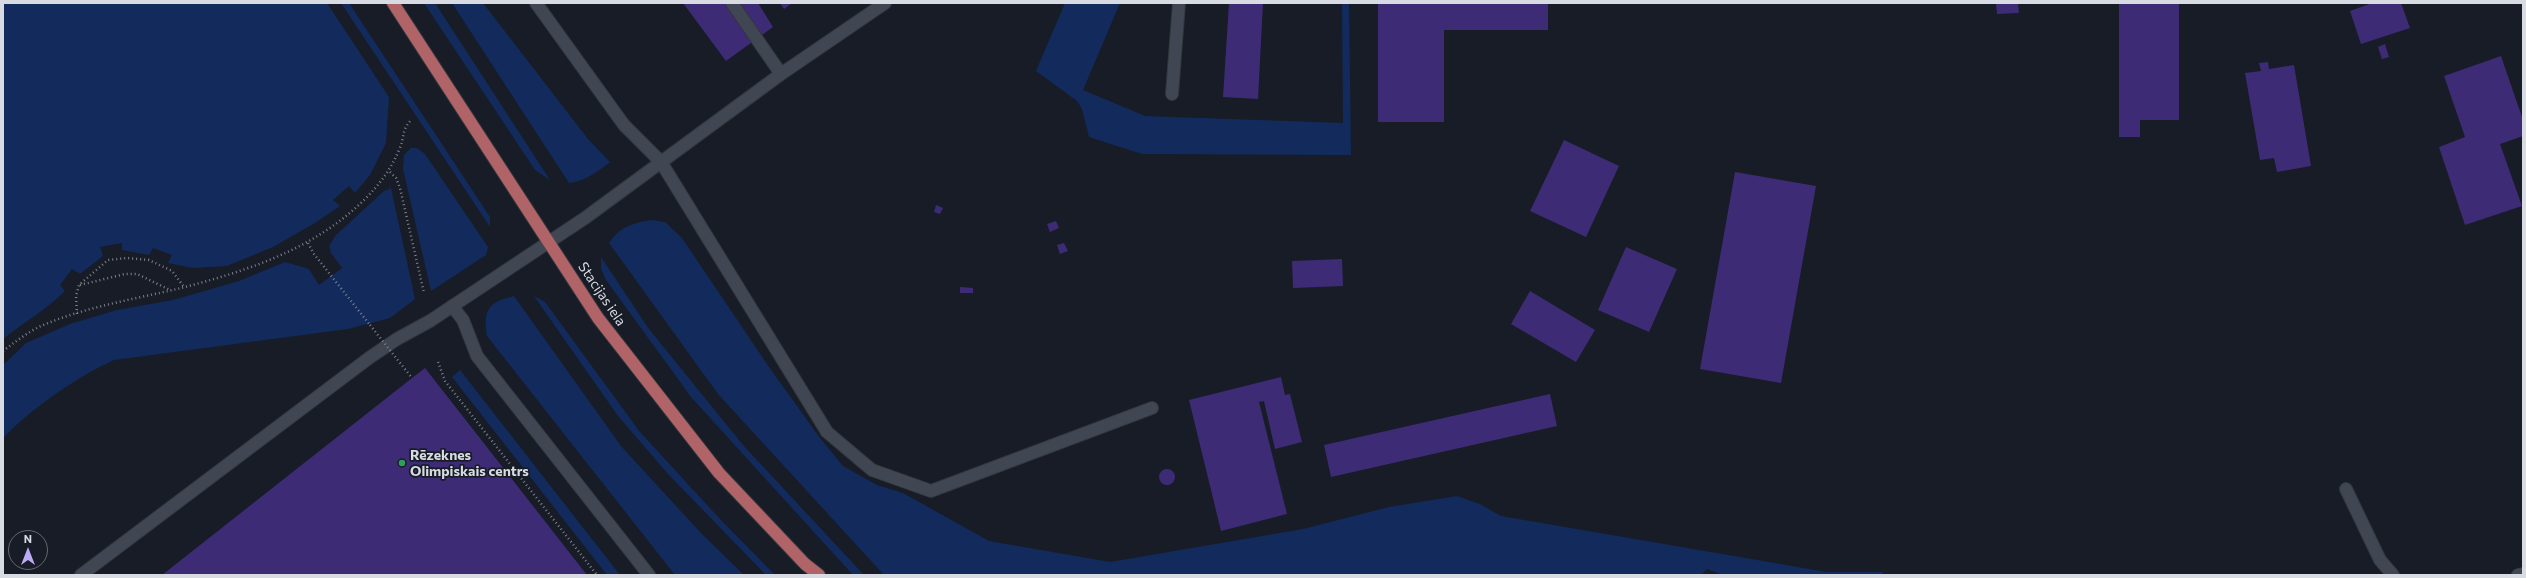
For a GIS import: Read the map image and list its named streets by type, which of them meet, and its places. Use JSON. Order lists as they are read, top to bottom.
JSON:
{
  "streets": {
    "main road": ["Stacijas iela"]
  },
  "places": ["Rēzeknes Olimpiskais centrs"],
  "north": "top"
}
